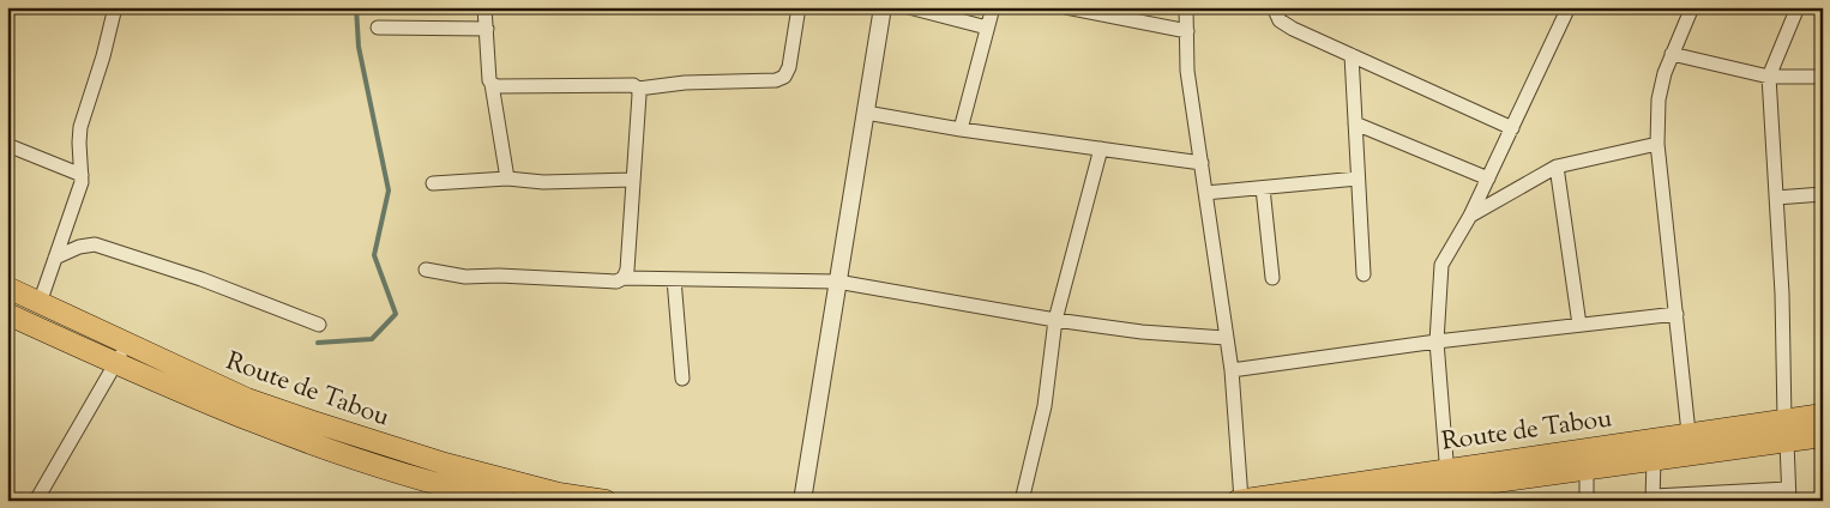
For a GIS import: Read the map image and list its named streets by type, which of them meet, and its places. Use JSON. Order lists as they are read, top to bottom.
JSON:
{
  "streets": {
    "main road": ["Route de Tabou"]
  }
}
